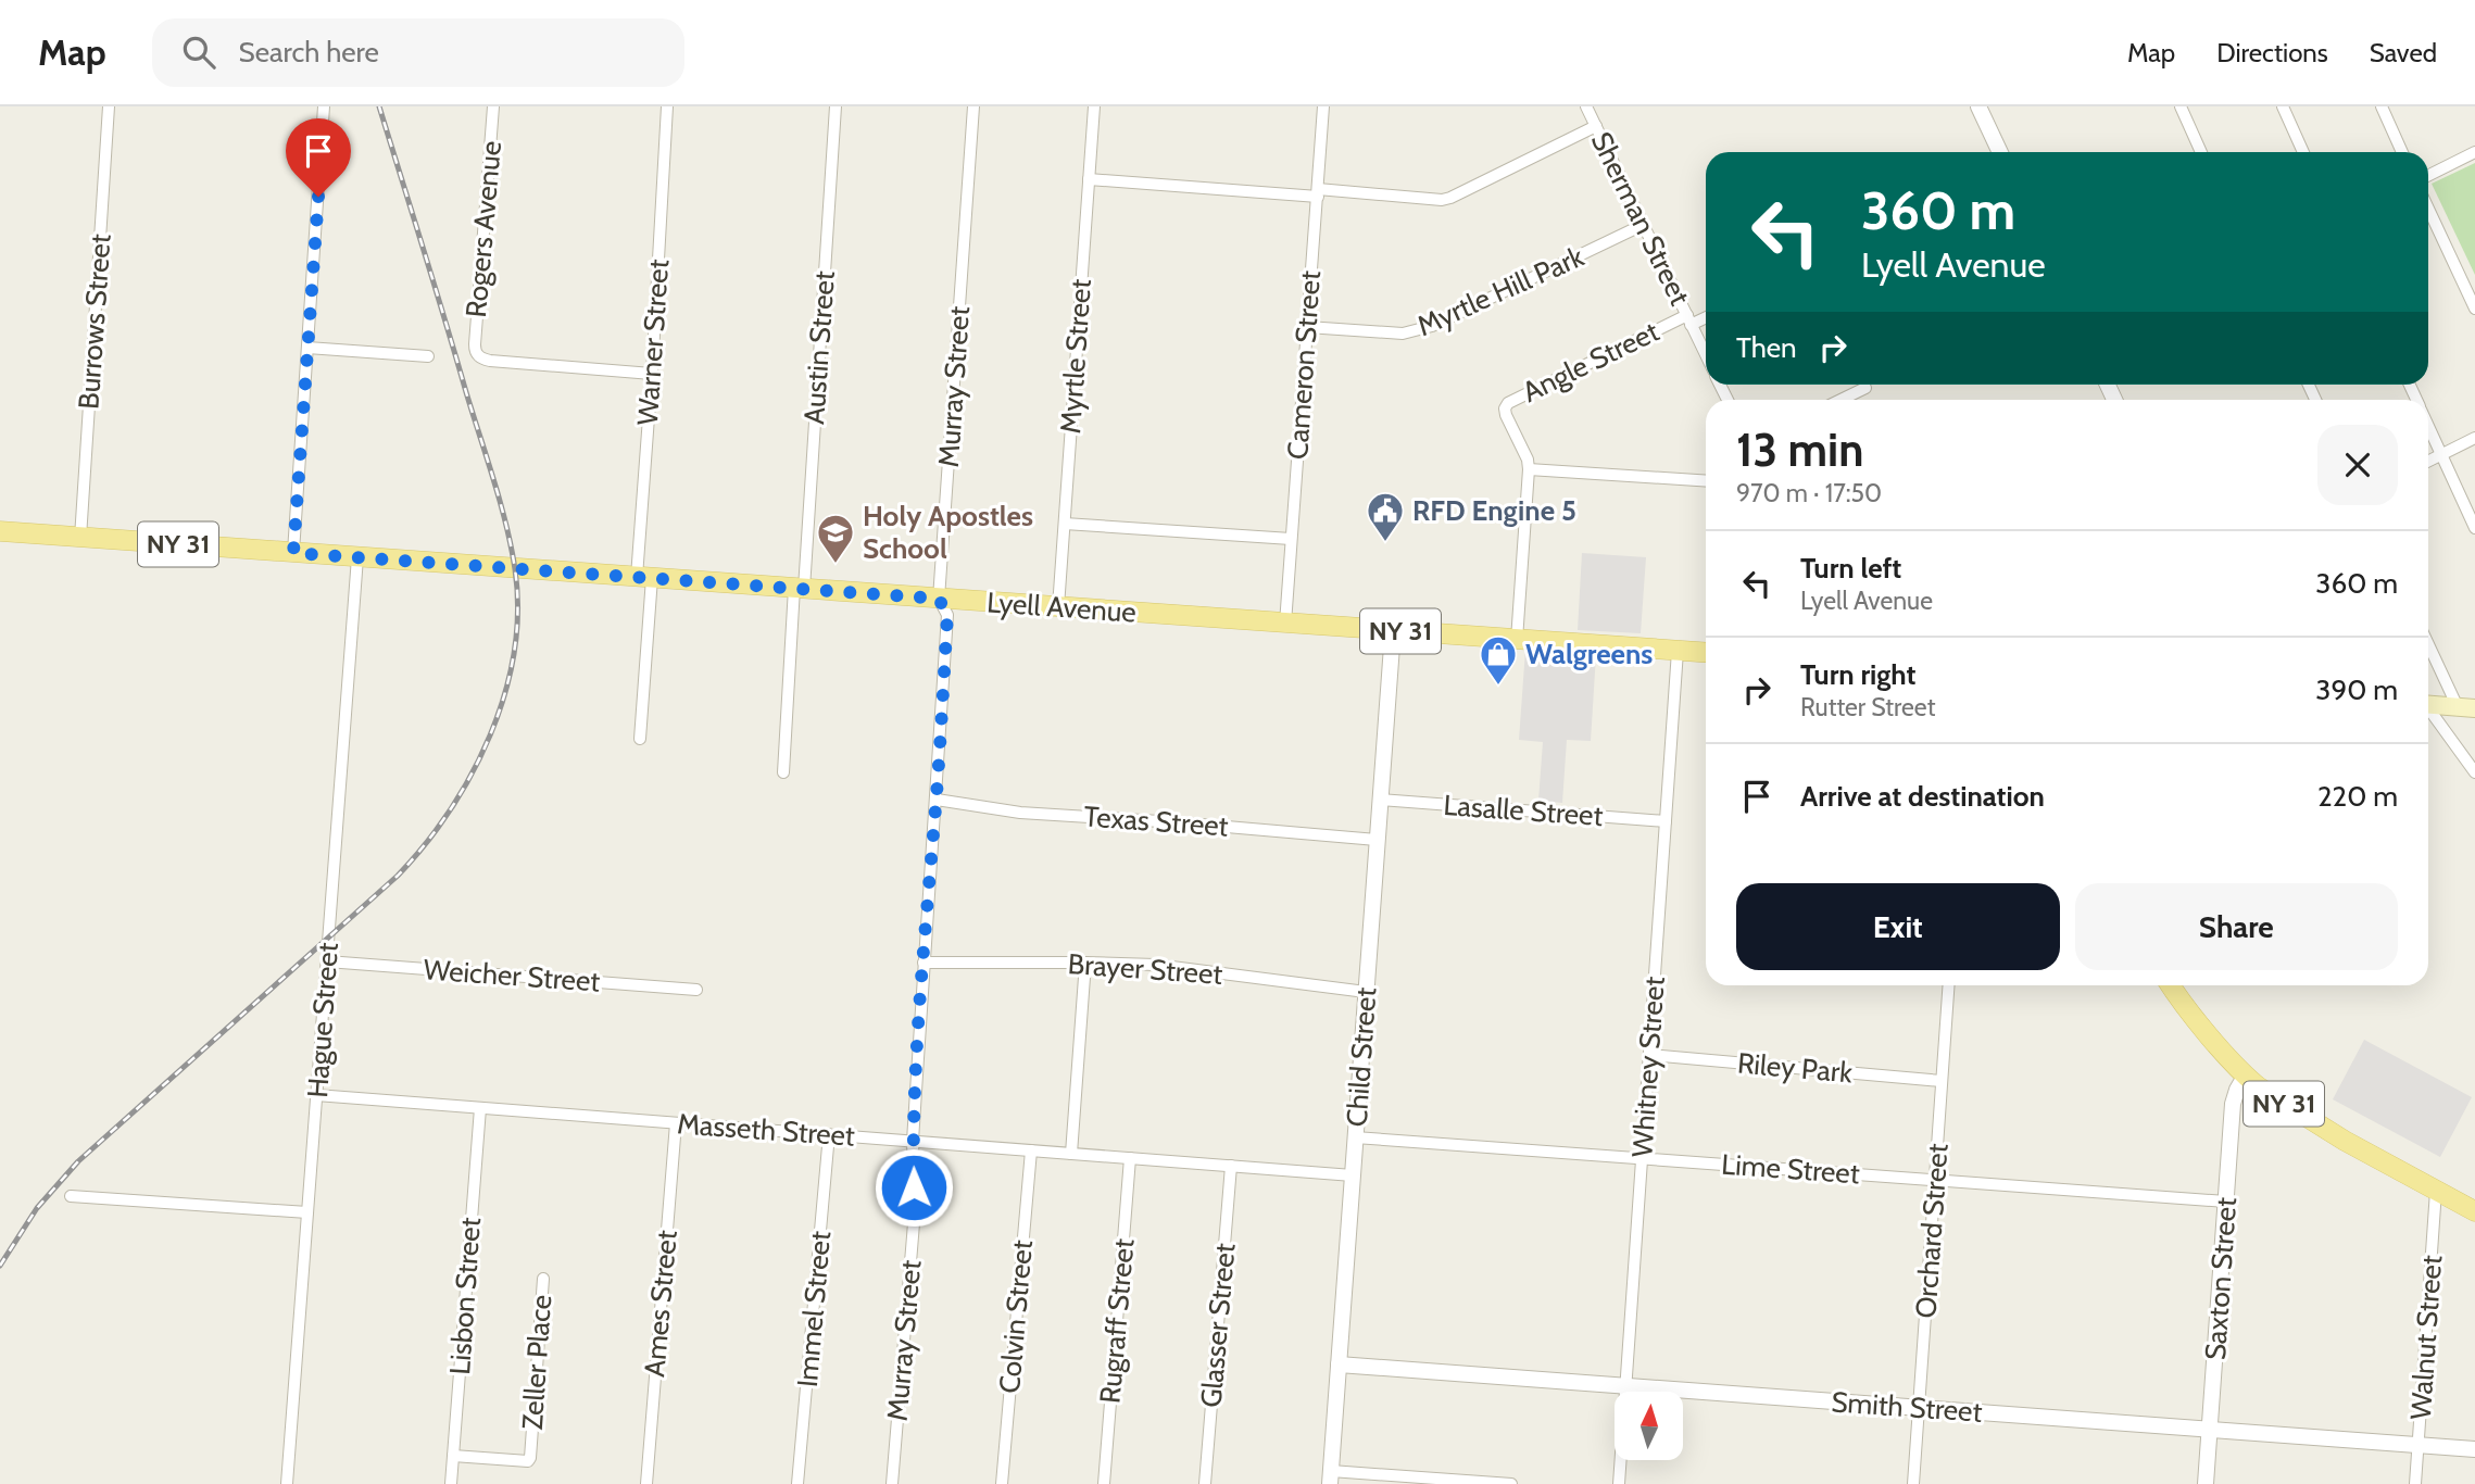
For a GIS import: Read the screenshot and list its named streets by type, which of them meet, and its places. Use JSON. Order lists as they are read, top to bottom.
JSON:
{
  "streets": {
    "main road": ["NY 31", "Lyell Avenue"],
    "street": [
      "Sherman Street",
      "Rogers Avenue",
      "Myrtle Hill Park",
      "Burrows Street",
      "Warner Street",
      "Austin Street",
      "Myrtle Street",
      "Angle Street",
      "Cameron Street",
      "Murray Street",
      "Lasalle Street",
      "Texas Street",
      "Brayer Street",
      "Weicher Street",
      "Hague Street",
      "Child Street",
      "Whitney Street",
      "Riley Park",
      "Masseth Street",
      "Lime Street",
      "Orchard Street",
      "Saxton Street",
      "Lisbon Street",
      "Ames Street",
      "Immel Street",
      "Colvin Street",
      "Rugraff Street",
      "Glasser Street",
      "Walnut Street",
      "Zeller Place",
      "Smith Street"
    ]
  },
  "crossings": [
    ["Sherman Street", "Myrtle Hill Park"],
    ["Sherman Street", "Angle Street"],
    ["Rogers Avenue", "Warner Street"],
    ["Myrtle Hill Park", "Cameron Street"],
    ["Burrows Street", "Lyell Avenue"],
    ["Warner Street", "Lyell Avenue"],
    ["Austin Street", "Lyell Avenue"],
    ["Myrtle Street", "Lyell Avenue"],
    ["Angle Street", "Lyell Avenue"],
    ["Cameron Street", "Lyell Avenue"],
    ["Murray Street", "Lyell Avenue"],
    ["Murray Street", "Texas Street"],
    ["Murray Street", "Brayer Street"],
    ["Murray Street", "Masseth Street"],
    ["NY 31", "Saxton Street"],
    ["NY 31", "Walnut Street"],
    ["Lyell Avenue", "Hague Street"],
    ["Lyell Avenue", "Child Street"],
    ["Lyell Avenue", "Whitney Street"],
    ["Lasalle Street", "Child Street"],
    ["Lasalle Street", "Whitney Street"],
    ["Texas Street", "Child Street"],
    ["Brayer Street", "Child Street"],
    ["Weicher Street", "Hague Street"],
    ["Hague Street", "Masseth Street"],
    ["Child Street", "Masseth Street"],
    ["Child Street", "Lime Street"],
    ["Child Street", "Smith Street"],
    ["Whitney Street", "Riley Park"],
    ["Whitney Street", "Lime Street"],
    ["Whitney Street", "Smith Street"],
    ["Riley Park", "Orchard Street"],
    ["Masseth Street", "Lisbon Street"],
    ["Masseth Street", "Ames Street"],
    ["Masseth Street", "Immel Street"],
    ["Masseth Street", "Colvin Street"],
    ["Masseth Street", "Rugraff Street"],
    ["Masseth Street", "Glasser Street"],
    ["Lime Street", "Orchard Street"],
    ["Lime Street", "Saxton Street"],
    ["Orchard Street", "Smith Street"],
    ["Saxton Street", "Smith Street"],
    ["Lisbon Street", "Zeller Place"],
    ["Walnut Street", "Smith Street"]
  ],
  "places": {
    "public building": ["RFD Engine 5"],
    "school or university": ["Holy Apostles School"],
    "shop": ["Walgreens"]
  },
  "north": "top",
  "page": {
    "header": "Map",
    "search": "Search here",
    "nav": ["Map", "Directions", "Saved"],
    "turn": ["360 m", "Lyell Avenue"],
    "then": "Then",
    "heading": ["13 min", "970 m · 17:50"],
    "list": [
      {
        "name": "Turn left",
        "note": "Lyell Avenue",
        "value": "360 m"
      },
      {
        "name": "Turn right",
        "note": "Rutter Street",
        "value": "390 m"
      },
      {
        "name": "Arrive at destination",
        "value": "220 m"
      }
    ],
    "buttons": ["Exit", "Share"]
  }
}
